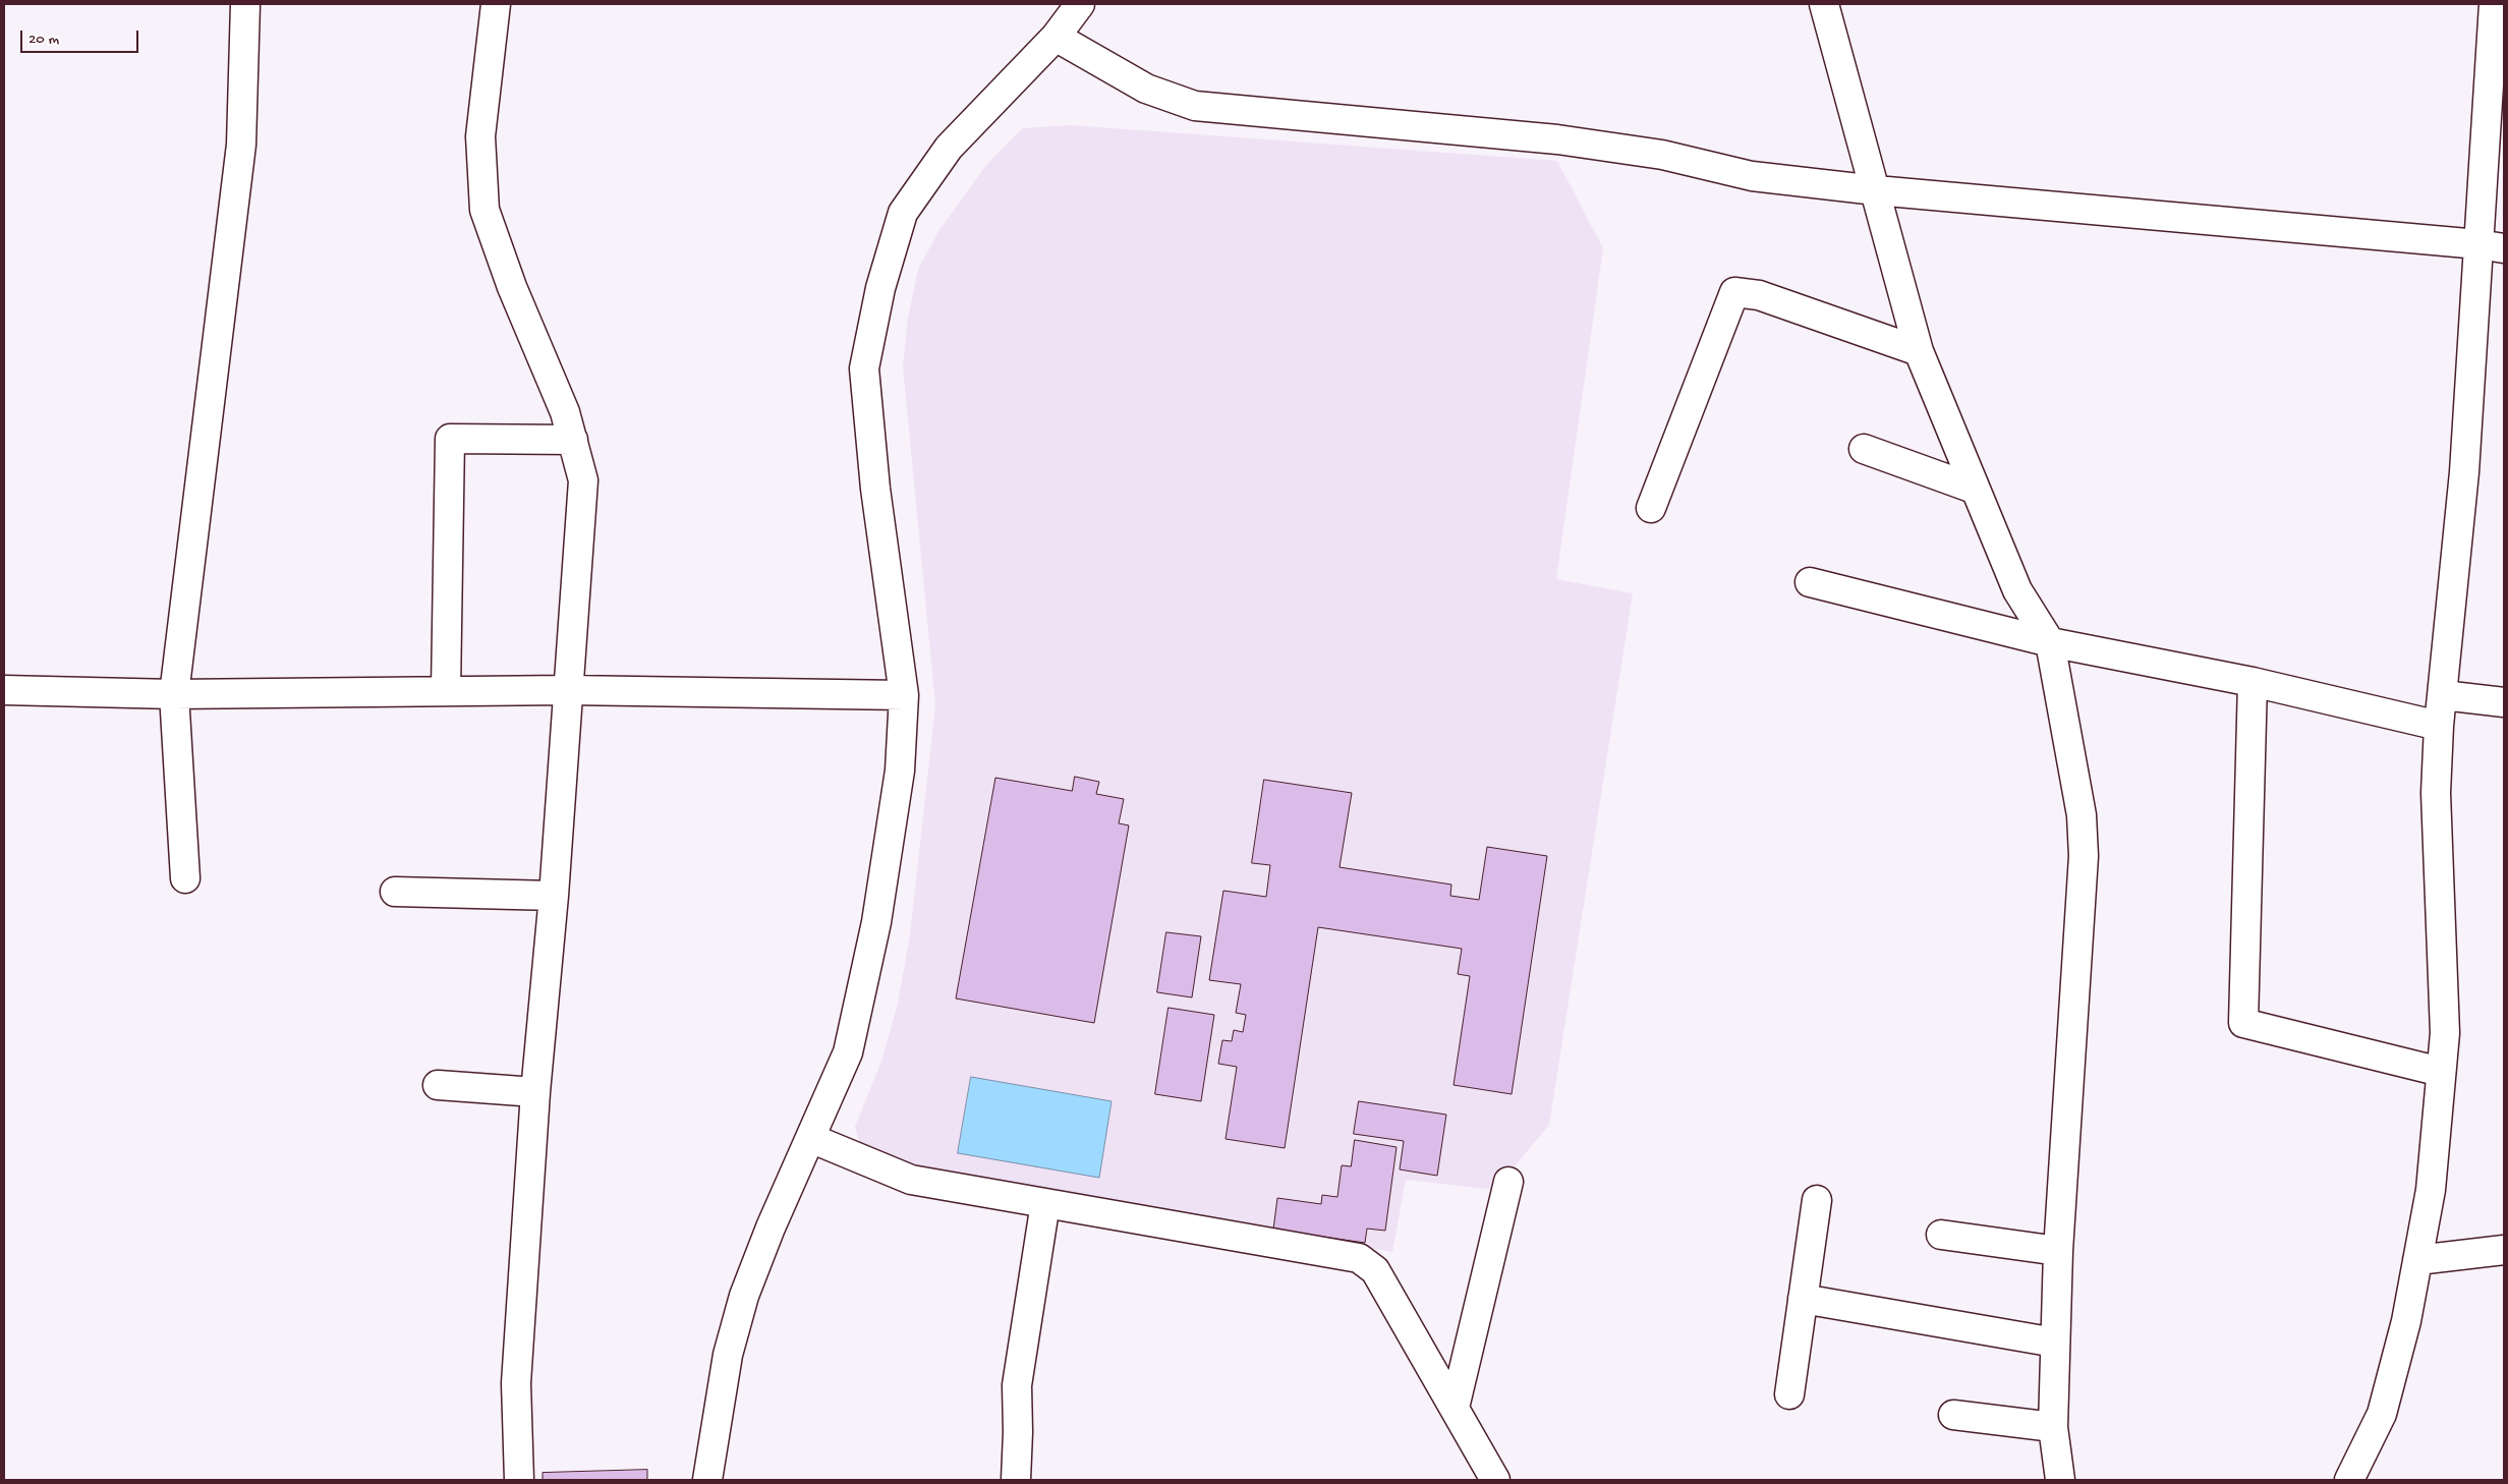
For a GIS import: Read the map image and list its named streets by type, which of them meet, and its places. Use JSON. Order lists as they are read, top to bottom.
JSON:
{
  "scale_bar": "20 m"
}
